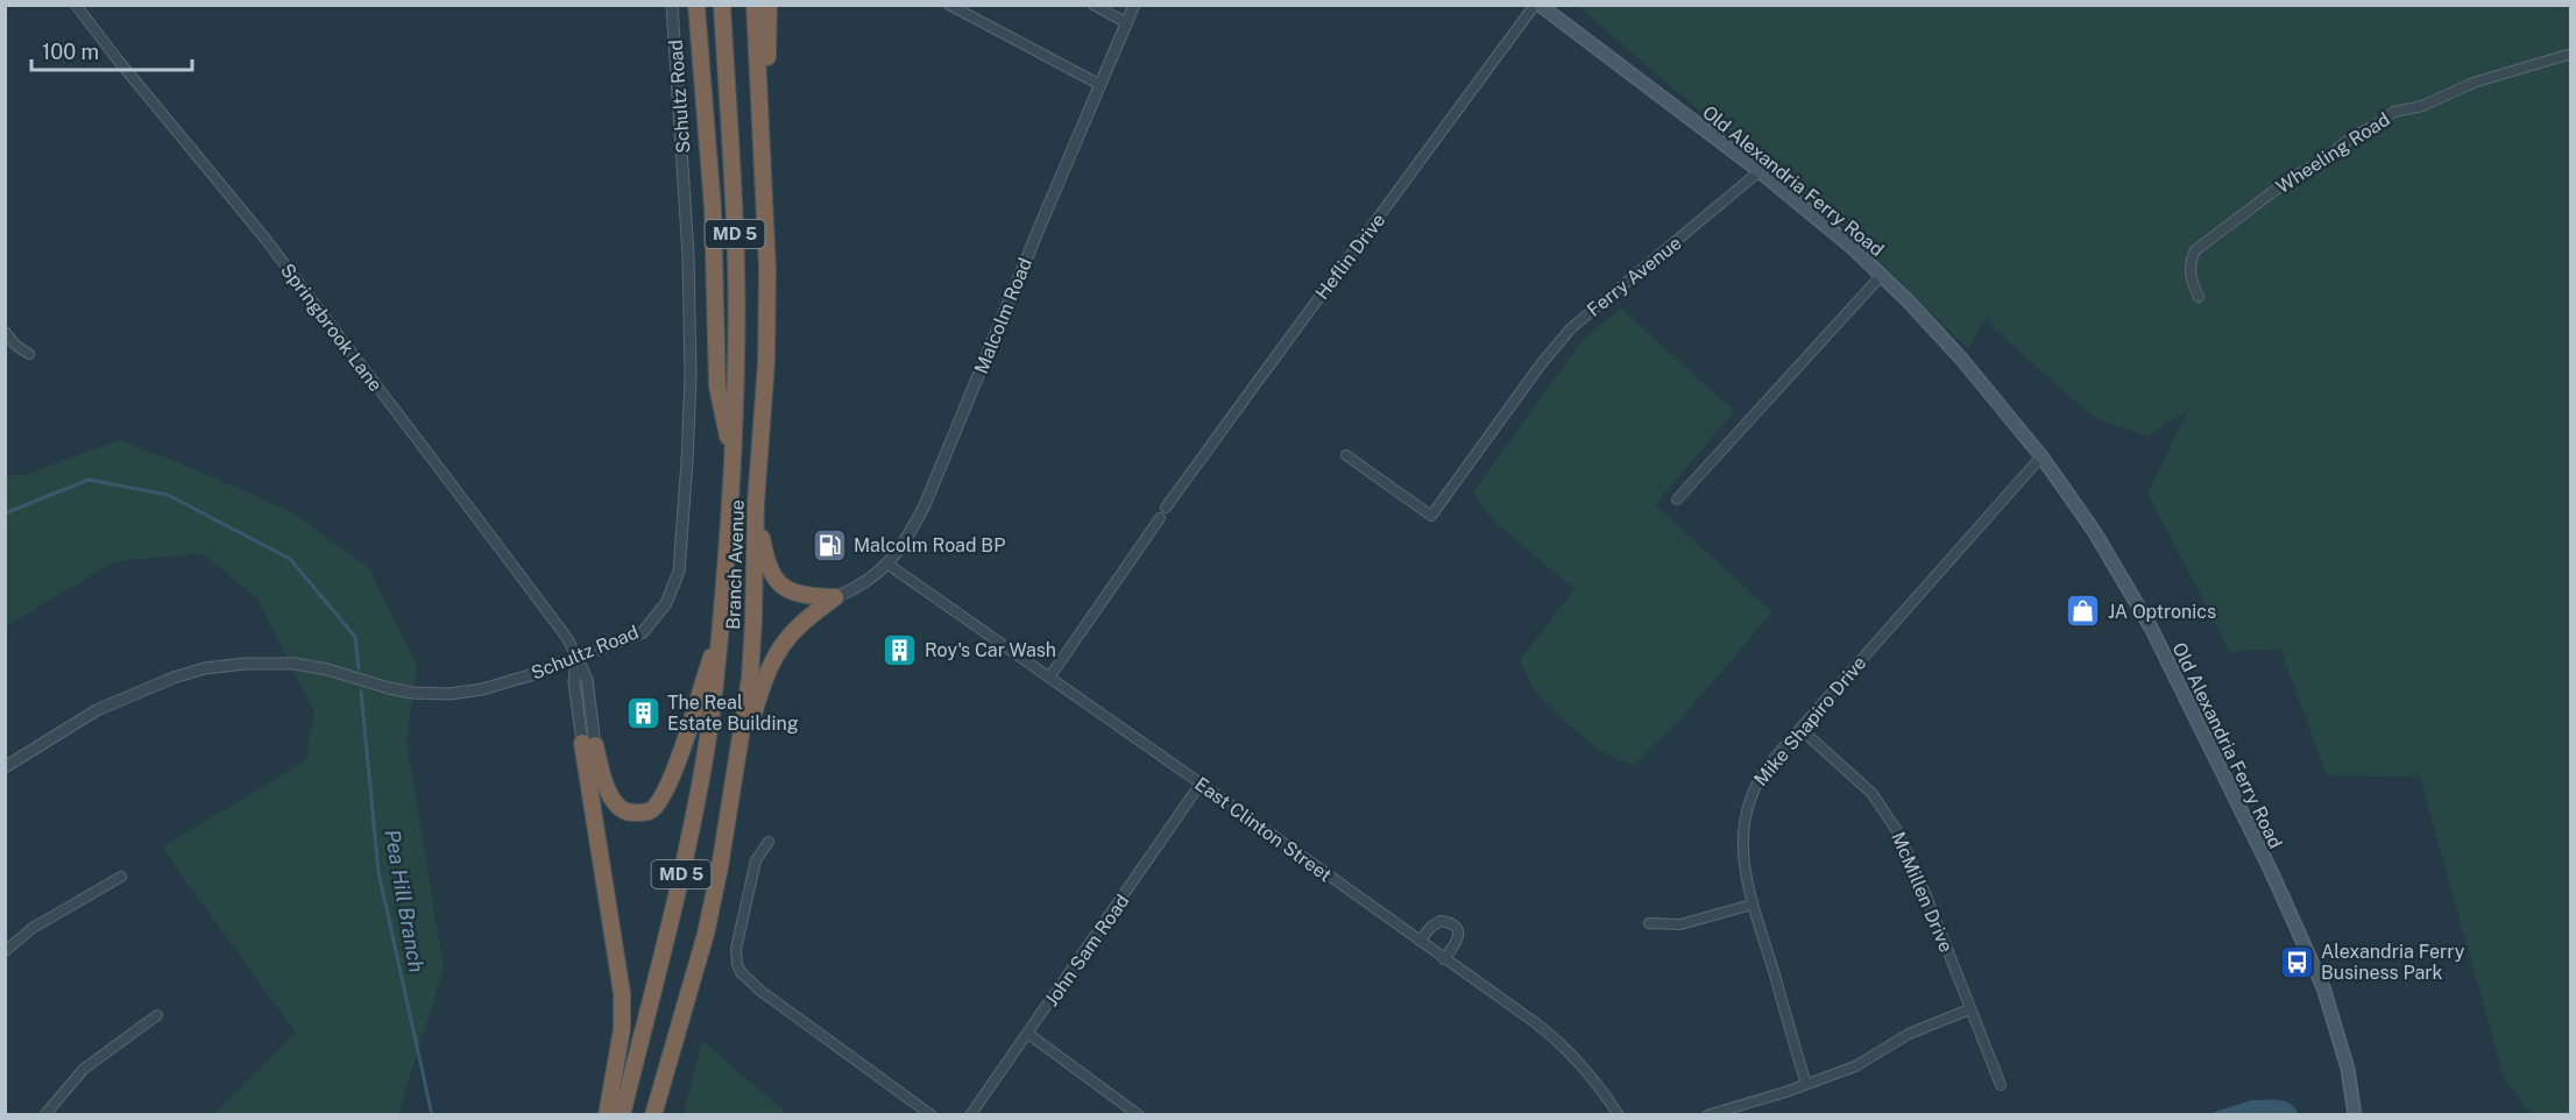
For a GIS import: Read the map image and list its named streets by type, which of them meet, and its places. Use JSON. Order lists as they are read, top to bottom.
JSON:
{
  "streets": {
    "highway": ["MD 5", "Branch Avenue"],
    "main road": ["Old Alexandria Ferry Road"],
    "street": [
      "Schultz Road",
      "Wheeling Road",
      "Heflin Drive",
      "Ferry Avenue",
      "Malcolm Road",
      "Springbrook Lane",
      "Mike Shapiro Drive",
      "East Clinton Street",
      "McMillen Drive",
      "John Sam Road"
    ]
  },
  "crossings": [
    ["Schultz Road", "Springbrook Lane"],
    ["Old Alexandria Ferry Road", "Heflin Drive"],
    ["Old Alexandria Ferry Road", "Ferry Avenue"],
    ["Old Alexandria Ferry Road", "Mike Shapiro Drive"],
    ["Malcolm Road", "East Clinton Street"],
    ["Mike Shapiro Drive", "McMillen Drive"],
    ["East Clinton Street", "John Sam Road"]
  ],
  "water": ["Pea Hill Branch"],
  "places": {
    "fuel station": ["Malcolm Road BP"],
    "shop": ["JA Optronics"],
    "building": ["Roy's Car Wash", "The Real Estate Building"],
    "bus stop": ["Alexandria Ferry Business Park"]
  },
  "scale_bar": "100 m"
}
